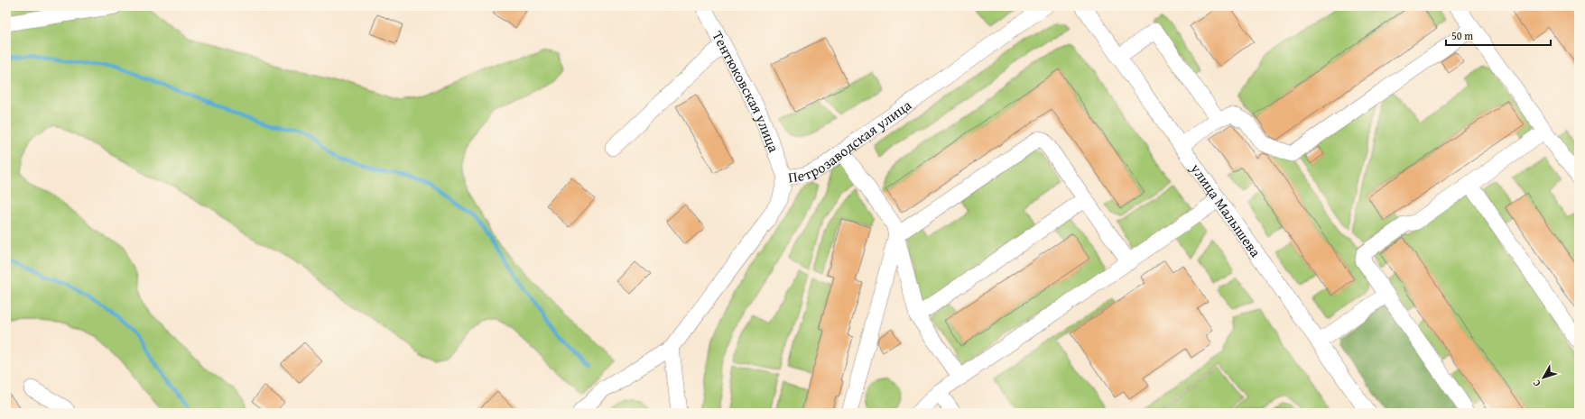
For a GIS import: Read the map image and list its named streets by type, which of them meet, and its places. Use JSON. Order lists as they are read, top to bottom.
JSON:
{
  "streets": {
    "street": ["Тентюковская улица", "Петрозаводская улица", "улица Малышева"]
  },
  "crossings": [
    ["Тентюковская улица", "Петрозаводская улица"]
  ],
  "scale_bar": "50 m",
  "north": "bottom left"
}
